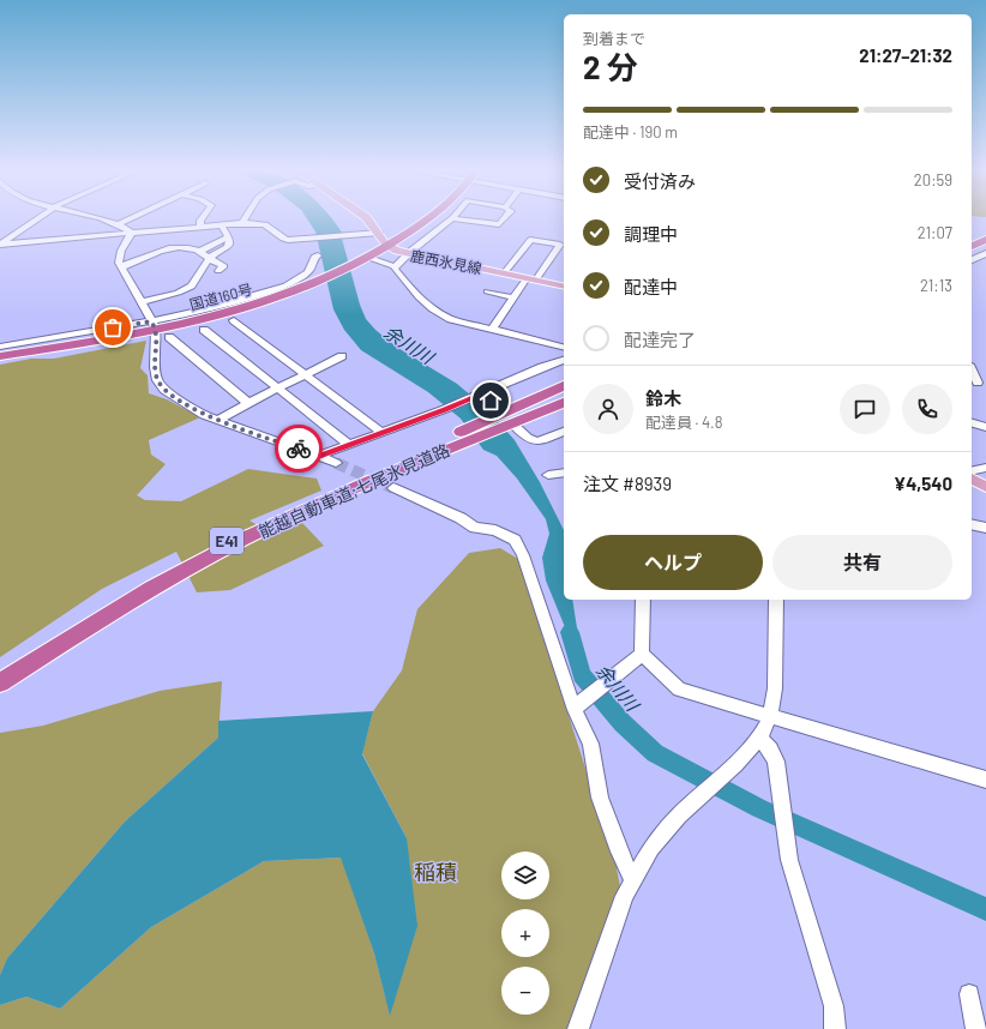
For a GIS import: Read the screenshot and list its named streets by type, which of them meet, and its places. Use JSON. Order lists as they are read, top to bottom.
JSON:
{
  "streets": {
    "highway": ["国道160号", "能越自動車道;七尾氷見道路", "E41"],
    "main road": ["鹿西氷見線"]
  },
  "crossings": [
    ["鹿西氷見線", "国道160号"]
  ],
  "districts": ["稲積"],
  "water": ["余川川"],
  "page": {
    "heading": ["2 分", "到着まで", "21:27–21:32"],
    "panel": [
      "鈴木",
      "配達員 · 4.8",
      "注文 #8939",
      "¥4,540"
    ],
    "bar": "配達中 · 190 m",
    "list": [
      ["受付済み", "20:59"],
      ["調理中", "21:07"],
      ["配達中", "21:13"],
      "配達完了"
    ],
    "buttons": ["ヘルプ", "共有"],
    "map_buttons": ["+", "−"]
  }
}
